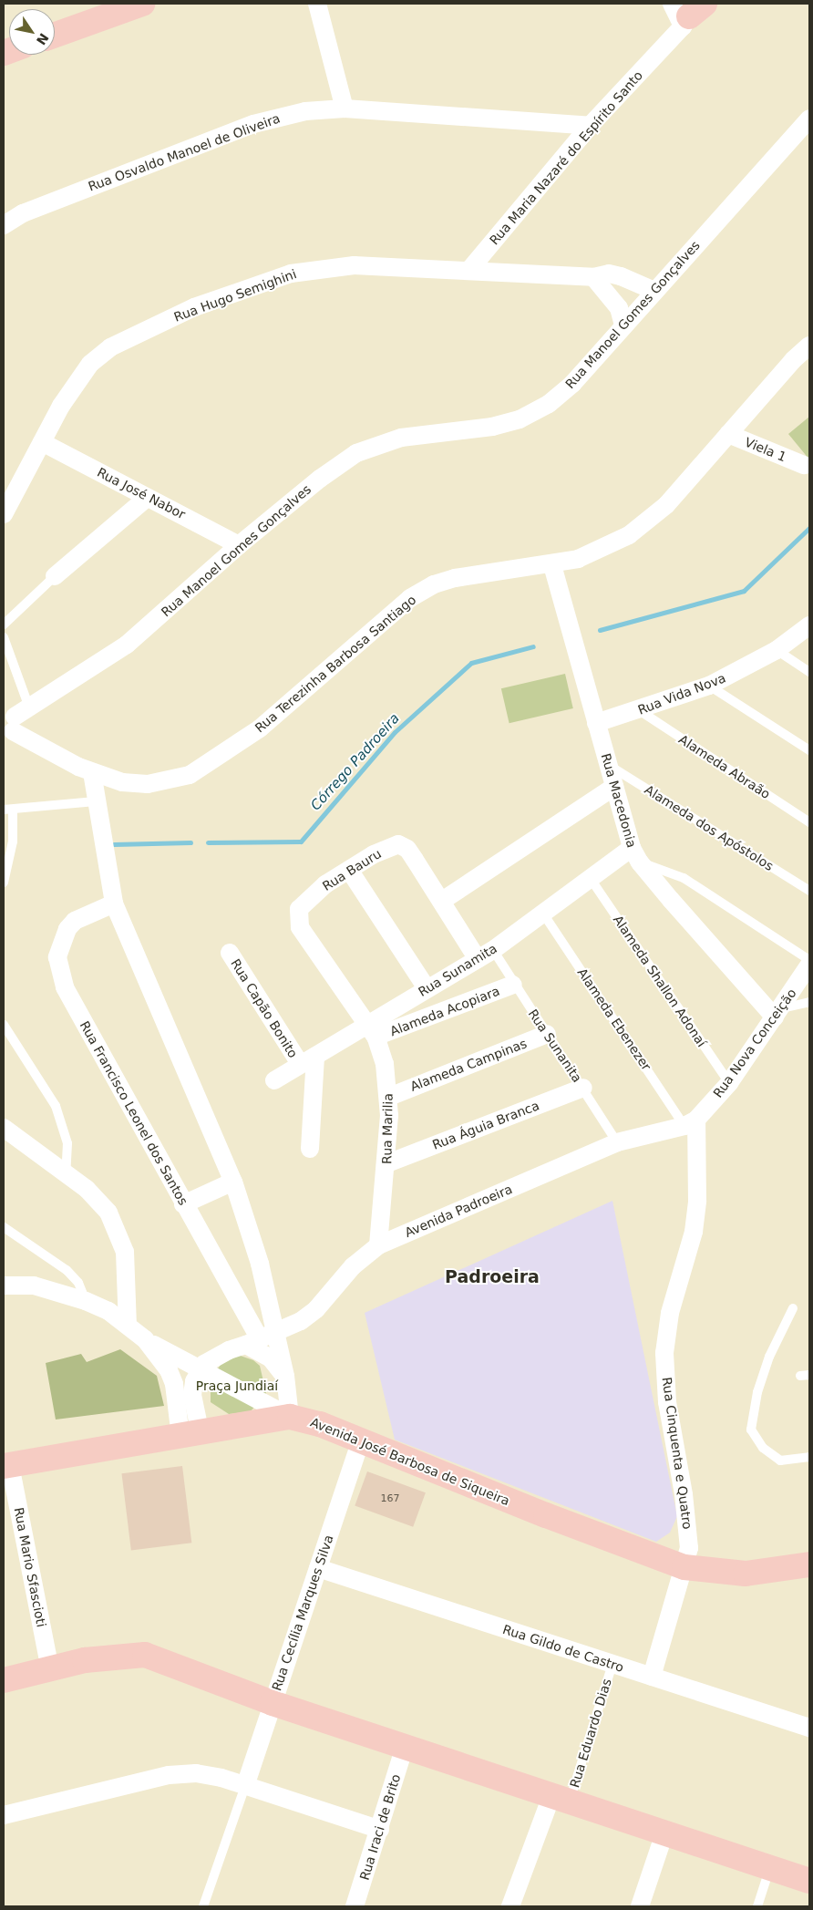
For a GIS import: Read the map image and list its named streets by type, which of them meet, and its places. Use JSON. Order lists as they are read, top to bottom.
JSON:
{
  "streets": {
    "main road": ["Avenida José Barbosa de Siqueira"],
    "street": [
      "Rua Osvaldo Manoel de Oliveira",
      "Rua Maria Nazaré do Espírito Santo",
      "Rua Hugo Semighini",
      "Rua Manoel Gomes Gonçalves",
      "Viela 1",
      "Rua José Nabor",
      "Rua Terezinha Barbosa Santiago",
      "Rua Vida Nova",
      "Rua Macedonia",
      "Rua Bauru",
      "Rua Sunamita",
      "Rua Capão Bonito",
      "Alameda Acopiara",
      "Rua Nova Conceição",
      "Alameda Campinas",
      "Rua Francisco Leonel dos Santos",
      "Rua Águia Branca",
      "Rua Marilia",
      "Avenida Padroeira",
      "Rua Cinquenta e Quatro",
      "Rua Mario Sfascioti",
      "Rua Cecília Marques Silva",
      "Rua Gildo de Castro",
      "Rua Iraci de Brito"
    ],
    "lane": [
      "Alameda Abraão",
      "Alameda dos Apóstolos",
      "Alameda Shallon Adonaí",
      "Alameda Ebenezer",
      "Rua Sunanita",
      "Rua Eduardo Dias"
    ]
  },
  "crossings": [
    ["Rua Osvaldo Manoel de Oliveira", "Rua Maria Nazaré do Espírito Santo"],
    ["Rua Maria Nazaré do Espírito Santo", "Rua Hugo Semighini"],
    ["Rua Hugo Semighini", "Rua Manoel Gomes Gonçalves"],
    ["Rua Hugo Semighini", "Rua José Nabor"],
    ["Rua Manoel Gomes Gonçalves", "Rua José Nabor"],
    ["Rua Manoel Gomes Gonçalves", "Rua Terezinha Barbosa Santiago"],
    ["Viela 1", "Rua Terezinha Barbosa Santiago"],
    ["Rua Terezinha Barbosa Santiago", "Rua Macedonia"],
    ["Rua Terezinha Barbosa Santiago", "Rua Francisco Leonel dos Santos"],
    ["Rua Vida Nova", "Alameda Abraão"],
    ["Rua Vida Nova", "Rua Macedonia"],
    ["Rua Macedonia", "Alameda dos Apóstolos"],
    ["Rua Macedonia", "Rua Sunamita"],
    ["Rua Macedonia", "Rua Nova Conceição"],
    ["Rua Bauru", "Rua Sunamita"],
    ["Rua Bauru", "Rua Sunanita"],
    ["Rua Bauru", "Rua Marilia"],
    ["Rua Sunamita", "Alameda Shallon Adonaí"],
    ["Rua Sunamita", "Rua Capão Bonito"],
    ["Rua Sunamita", "Alameda Acopiara"],
    ["Rua Sunamita", "Alameda Ebenezer"],
    ["Rua Sunamita", "Rua Sunanita"],
    ["Rua Sunamita", "Rua Marilia"],
    ["Alameda Shallon Adonaí", "Rua Nova Conceição"],
    ["Alameda Acopiara", "Rua Sunanita"],
    ["Alameda Acopiara", "Rua Marilia"],
    ["Alameda Ebenezer", "Rua Nova Conceição"],
    ["Alameda Ebenezer", "Avenida Padroeira"],
    ["Alameda Ebenezer", "Rua Cinquenta e Quatro"],
    ["Rua Nova Conceição", "Avenida Padroeira"],
    ["Rua Nova Conceição", "Rua Cinquenta e Quatro"],
    ["Rua Sunanita", "Alameda Campinas"],
    ["Rua Sunanita", "Rua Águia Branca"],
    ["Rua Sunanita", "Avenida Padroeira"],
    ["Alameda Campinas", "Rua Marilia"],
    ["Rua Francisco Leonel dos Santos", "Avenida Padroeira"],
    ["Rua Águia Branca", "Rua Marilia"],
    ["Rua Marilia", "Avenida Padroeira"],
    ["Avenida Padroeira", "Rua Cinquenta e Quatro"],
    ["Rua Cinquenta e Quatro", "Avenida José Barbosa de Siqueira"],
    ["Rua Cinquenta e Quatro", "Rua Gildo de Castro"],
    ["Avenida José Barbosa de Siqueira", "Rua Mario Sfascioti"],
    ["Avenida José Barbosa de Siqueira", "Rua Cecília Marques Silva"],
    ["Rua Cecília Marques Silva", "Rua Gildo de Castro"],
    ["Rua Gildo de Castro", "Rua Eduardo Dias"]
  ],
  "districts": ["Padroeira"],
  "water": ["Córrego Padroeira"],
  "parks": ["Praça Jundiaí"],
  "house_numbers": ["167"],
  "north": "bottom right"
}
